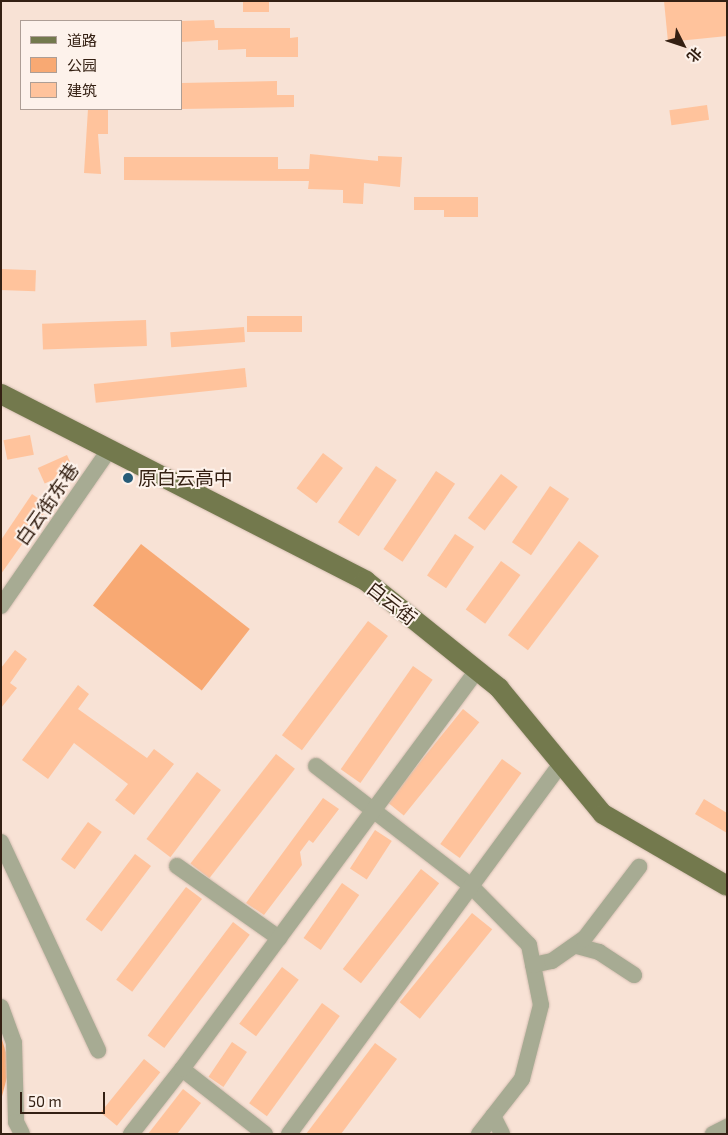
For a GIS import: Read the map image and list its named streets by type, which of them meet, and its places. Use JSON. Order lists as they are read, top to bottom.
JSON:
{
  "streets": {
    "main road": ["白云街"],
    "street": ["白云街东巷"]
  },
  "crossings": [
    ["白云街东巷", "白云街"]
  ],
  "places": ["原白云高中"],
  "legend": ["道路", "公园", "建筑"],
  "scale_bar": "50 m",
  "north": "bottom right"
}
